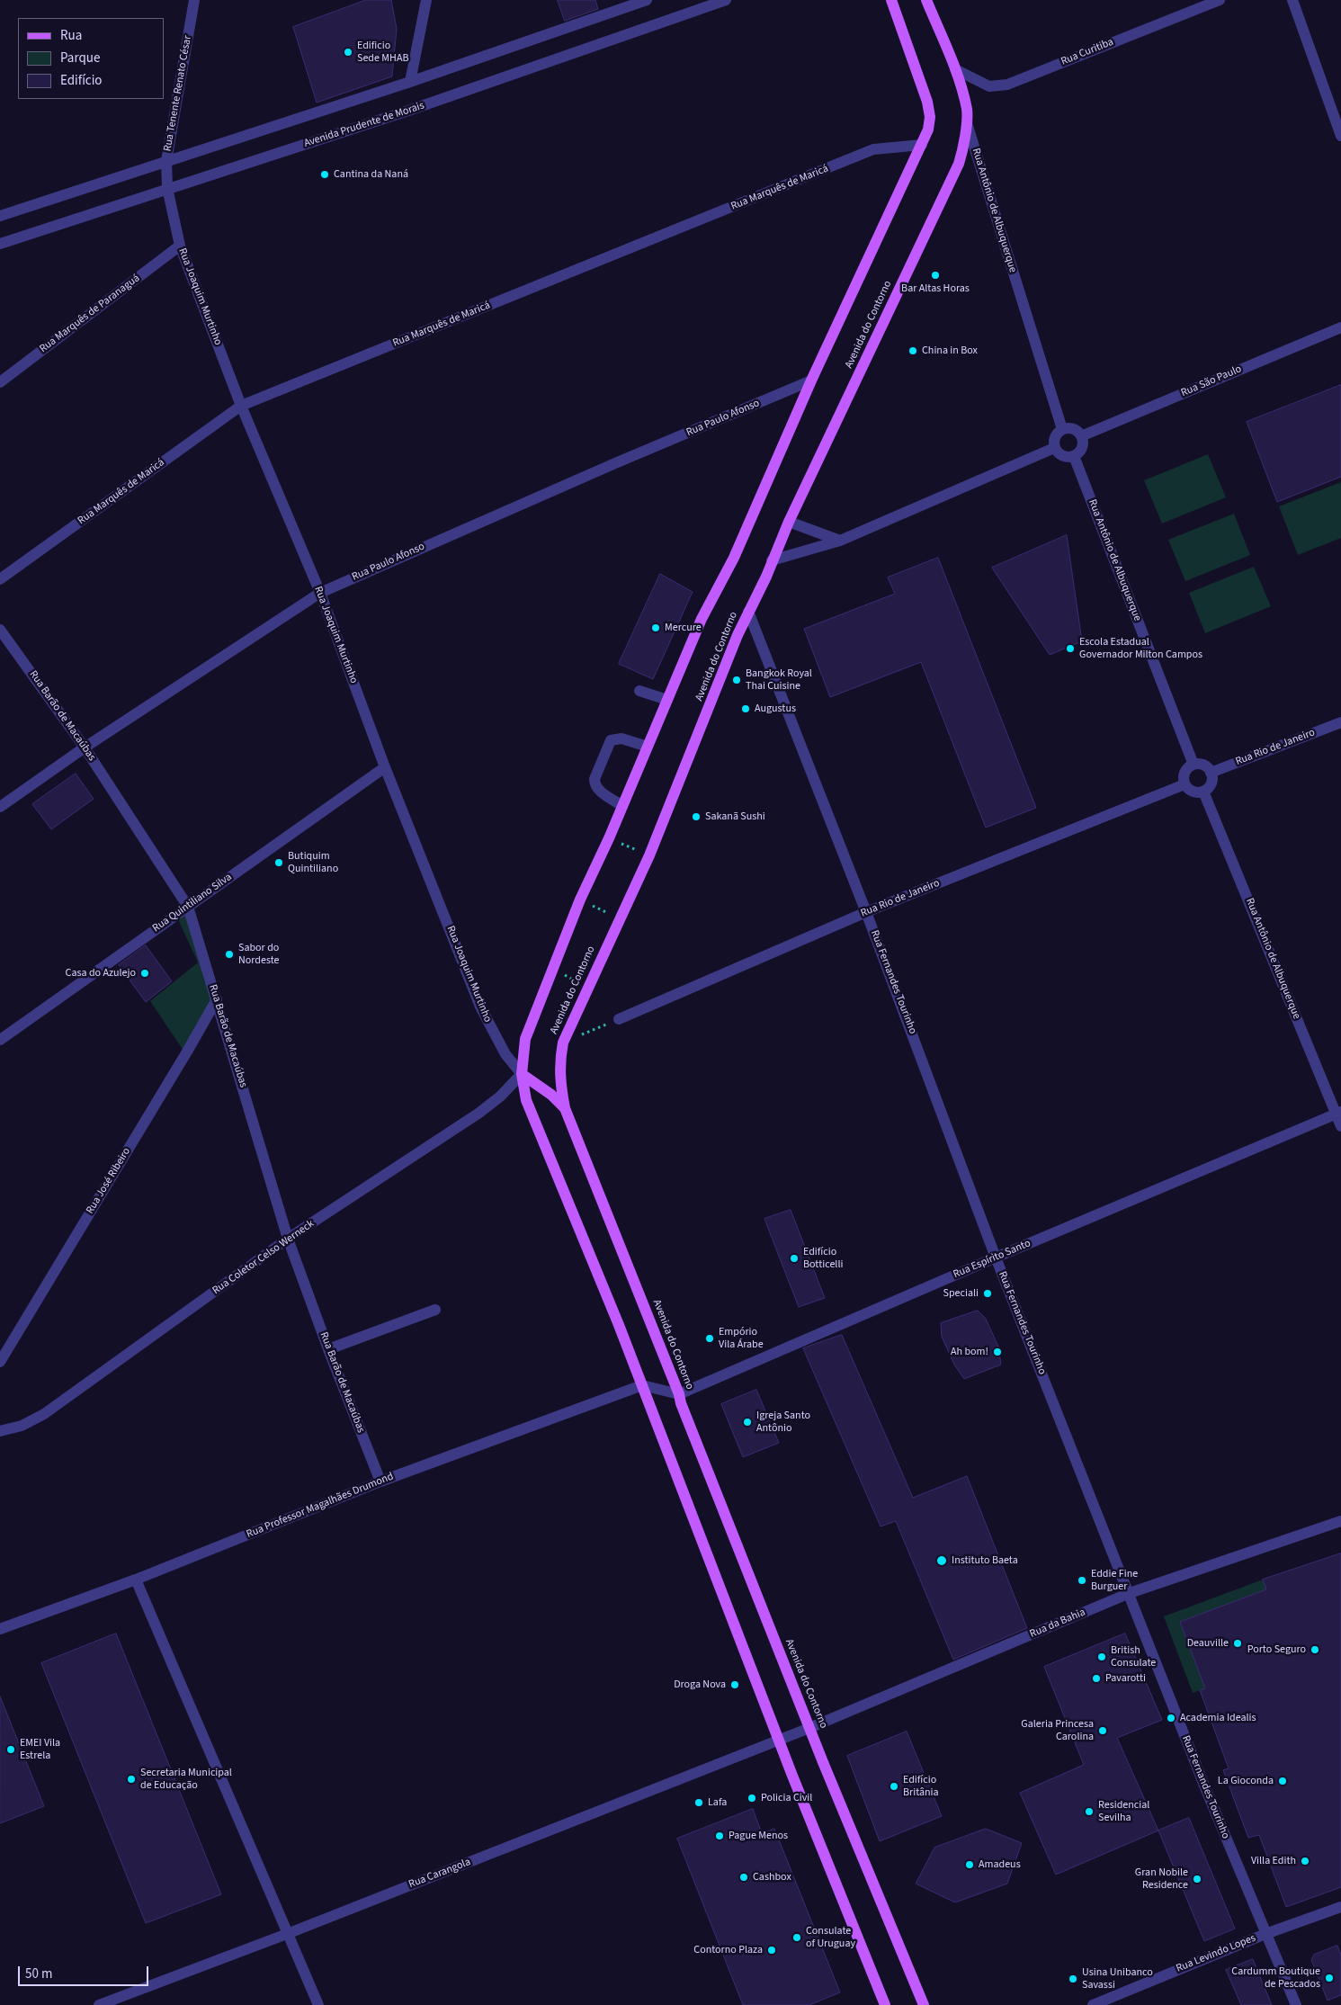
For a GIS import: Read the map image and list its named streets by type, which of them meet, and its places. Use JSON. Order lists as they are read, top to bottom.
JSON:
{
  "streets": {
    "main road": ["Avenida do Contorno"],
    "street": [
      "Rua Curitiba",
      "Rua Tenente Renato César",
      "Avenida Prudente de Morais",
      "Rua Marquês de Maricá",
      "Rua Antônio de Albuquerque",
      "Rua Joaquim Murtinho",
      "Rua Marquês de Paranaguá",
      "Rua São Paulo",
      "Rua Paulo Afonso",
      "Rua Barão de Macaúbas",
      "Rua Rio de Janeiro",
      "Rua Quintiliano Silva",
      "Rua Fernandes Tourinho",
      "Rua José Ribeiro",
      "Rua Coletor Celso Werneck",
      "Rua Espírito Santo",
      "Rua Professor Magalhães Drumond",
      "Rua da Bahia",
      "Rua Carangola",
      "Rua Levindo Lopes"
    ]
  },
  "crossings": [
    ["Rua Curitiba", "Avenida do Contorno"],
    ["Rua Tenente Renato César", "Avenida Prudente de Morais"],
    ["Rua Tenente Renato César", "Rua Joaquim Murtinho"],
    ["Avenida Prudente de Morais", "Rua Joaquim Murtinho"],
    ["Rua Marquês de Maricá", "Rua Joaquim Murtinho"],
    ["Rua Antônio de Albuquerque", "Avenida do Contorno"],
    ["Rua Antônio de Albuquerque", "Rua São Paulo"],
    ["Rua Antônio de Albuquerque", "Rua Rio de Janeiro"],
    ["Rua Antônio de Albuquerque", "Rua Espírito Santo"],
    ["Rua Joaquim Murtinho", "Rua Marquês de Paranaguá"],
    ["Rua Joaquim Murtinho", "Rua Paulo Afonso"],
    ["Rua Joaquim Murtinho", "Rua Quintiliano Silva"],
    ["Rua Joaquim Murtinho", "Rua Coletor Celso Werneck"],
    ["Avenida do Contorno", "Rua Fernandes Tourinho"],
    ["Avenida do Contorno", "Rua Espírito Santo"],
    ["Avenida do Contorno", "Rua da Bahia"],
    ["Rua Paulo Afonso", "Rua Barão de Macaúbas"],
    ["Rua Barão de Macaúbas", "Rua Quintiliano Silva"],
    ["Rua Barão de Macaúbas", "Rua José Ribeiro"],
    ["Rua Barão de Macaúbas", "Rua Coletor Celso Werneck"],
    ["Rua Barão de Macaúbas", "Rua Professor Magalhães Drumond"],
    ["Rua Rio de Janeiro", "Rua Fernandes Tourinho"],
    ["Rua Fernandes Tourinho", "Rua Espírito Santo"],
    ["Rua Fernandes Tourinho", "Rua da Bahia"],
    ["Rua Fernandes Tourinho", "Rua Levindo Lopes"],
    ["Rua da Bahia", "Rua Carangola"]
  ],
  "places": [
    "Edificio Sede MHAB",
    "Cantina da Naná",
    "Bar Altas Horas",
    "China in Box",
    "Mercure",
    "Escola Estadual Governador Milton Campos",
    "Bangkok Royal Thai Cuisine",
    "Augustus",
    "Sakanã Sushi",
    "Butiquim Quintiliano",
    "Sabor do Nordeste",
    "Casa do Azulejo",
    "Edifício Botticelli",
    "Speciali",
    "Empório Vila Árabe",
    "Ah bom!",
    "Igreja Santo Antônio",
    "Instituto Baeta",
    "Eddie Fine Burguer",
    "Deauville",
    "Porto Seguro",
    "British Consulate",
    "Pavarotti",
    "Droga Nova",
    "Academia Idealis",
    "Galeria Princesa Carolina",
    "EMEI Vila Estrela",
    "Secretaria Municipal de Educação",
    "La Gioconda",
    "Edifício Britânia",
    "Policia Civil",
    "Lafa",
    "Residencial Sevilha",
    "Pague Menos",
    "Villa Edith",
    "Amadeus",
    "Cashbox",
    "Gran Nobile Residence",
    "Consulate of Uruguay",
    "Contorno Plaza",
    "Cardumm Boutique de Pescados",
    "Usina Unibanco Savassi"
  ],
  "legend": ["Rua", "Parque", "Edifício"],
  "scale_bar": "50 m"
}
